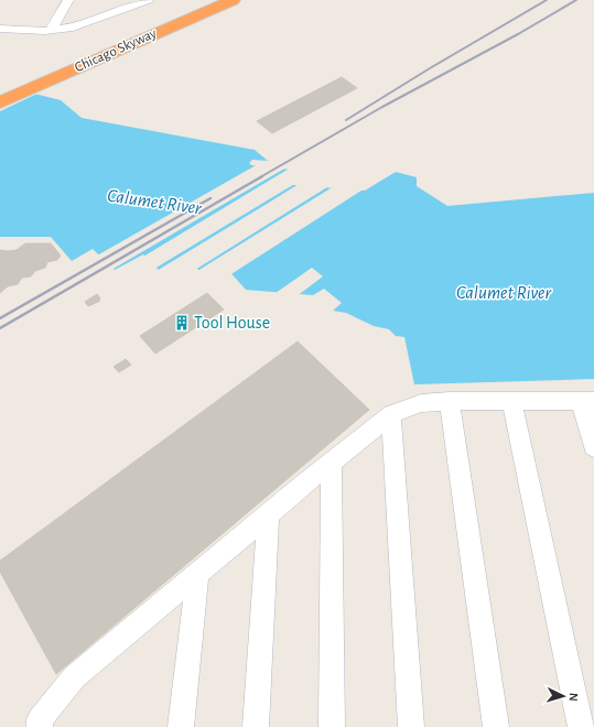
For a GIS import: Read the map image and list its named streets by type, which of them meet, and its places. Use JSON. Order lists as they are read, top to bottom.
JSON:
{
  "streets": {
    "highway": ["Chicago Skyway"]
  },
  "water": ["Calumet River"],
  "places": {
    "building": ["Tool House"]
  },
  "north": "right"
}
